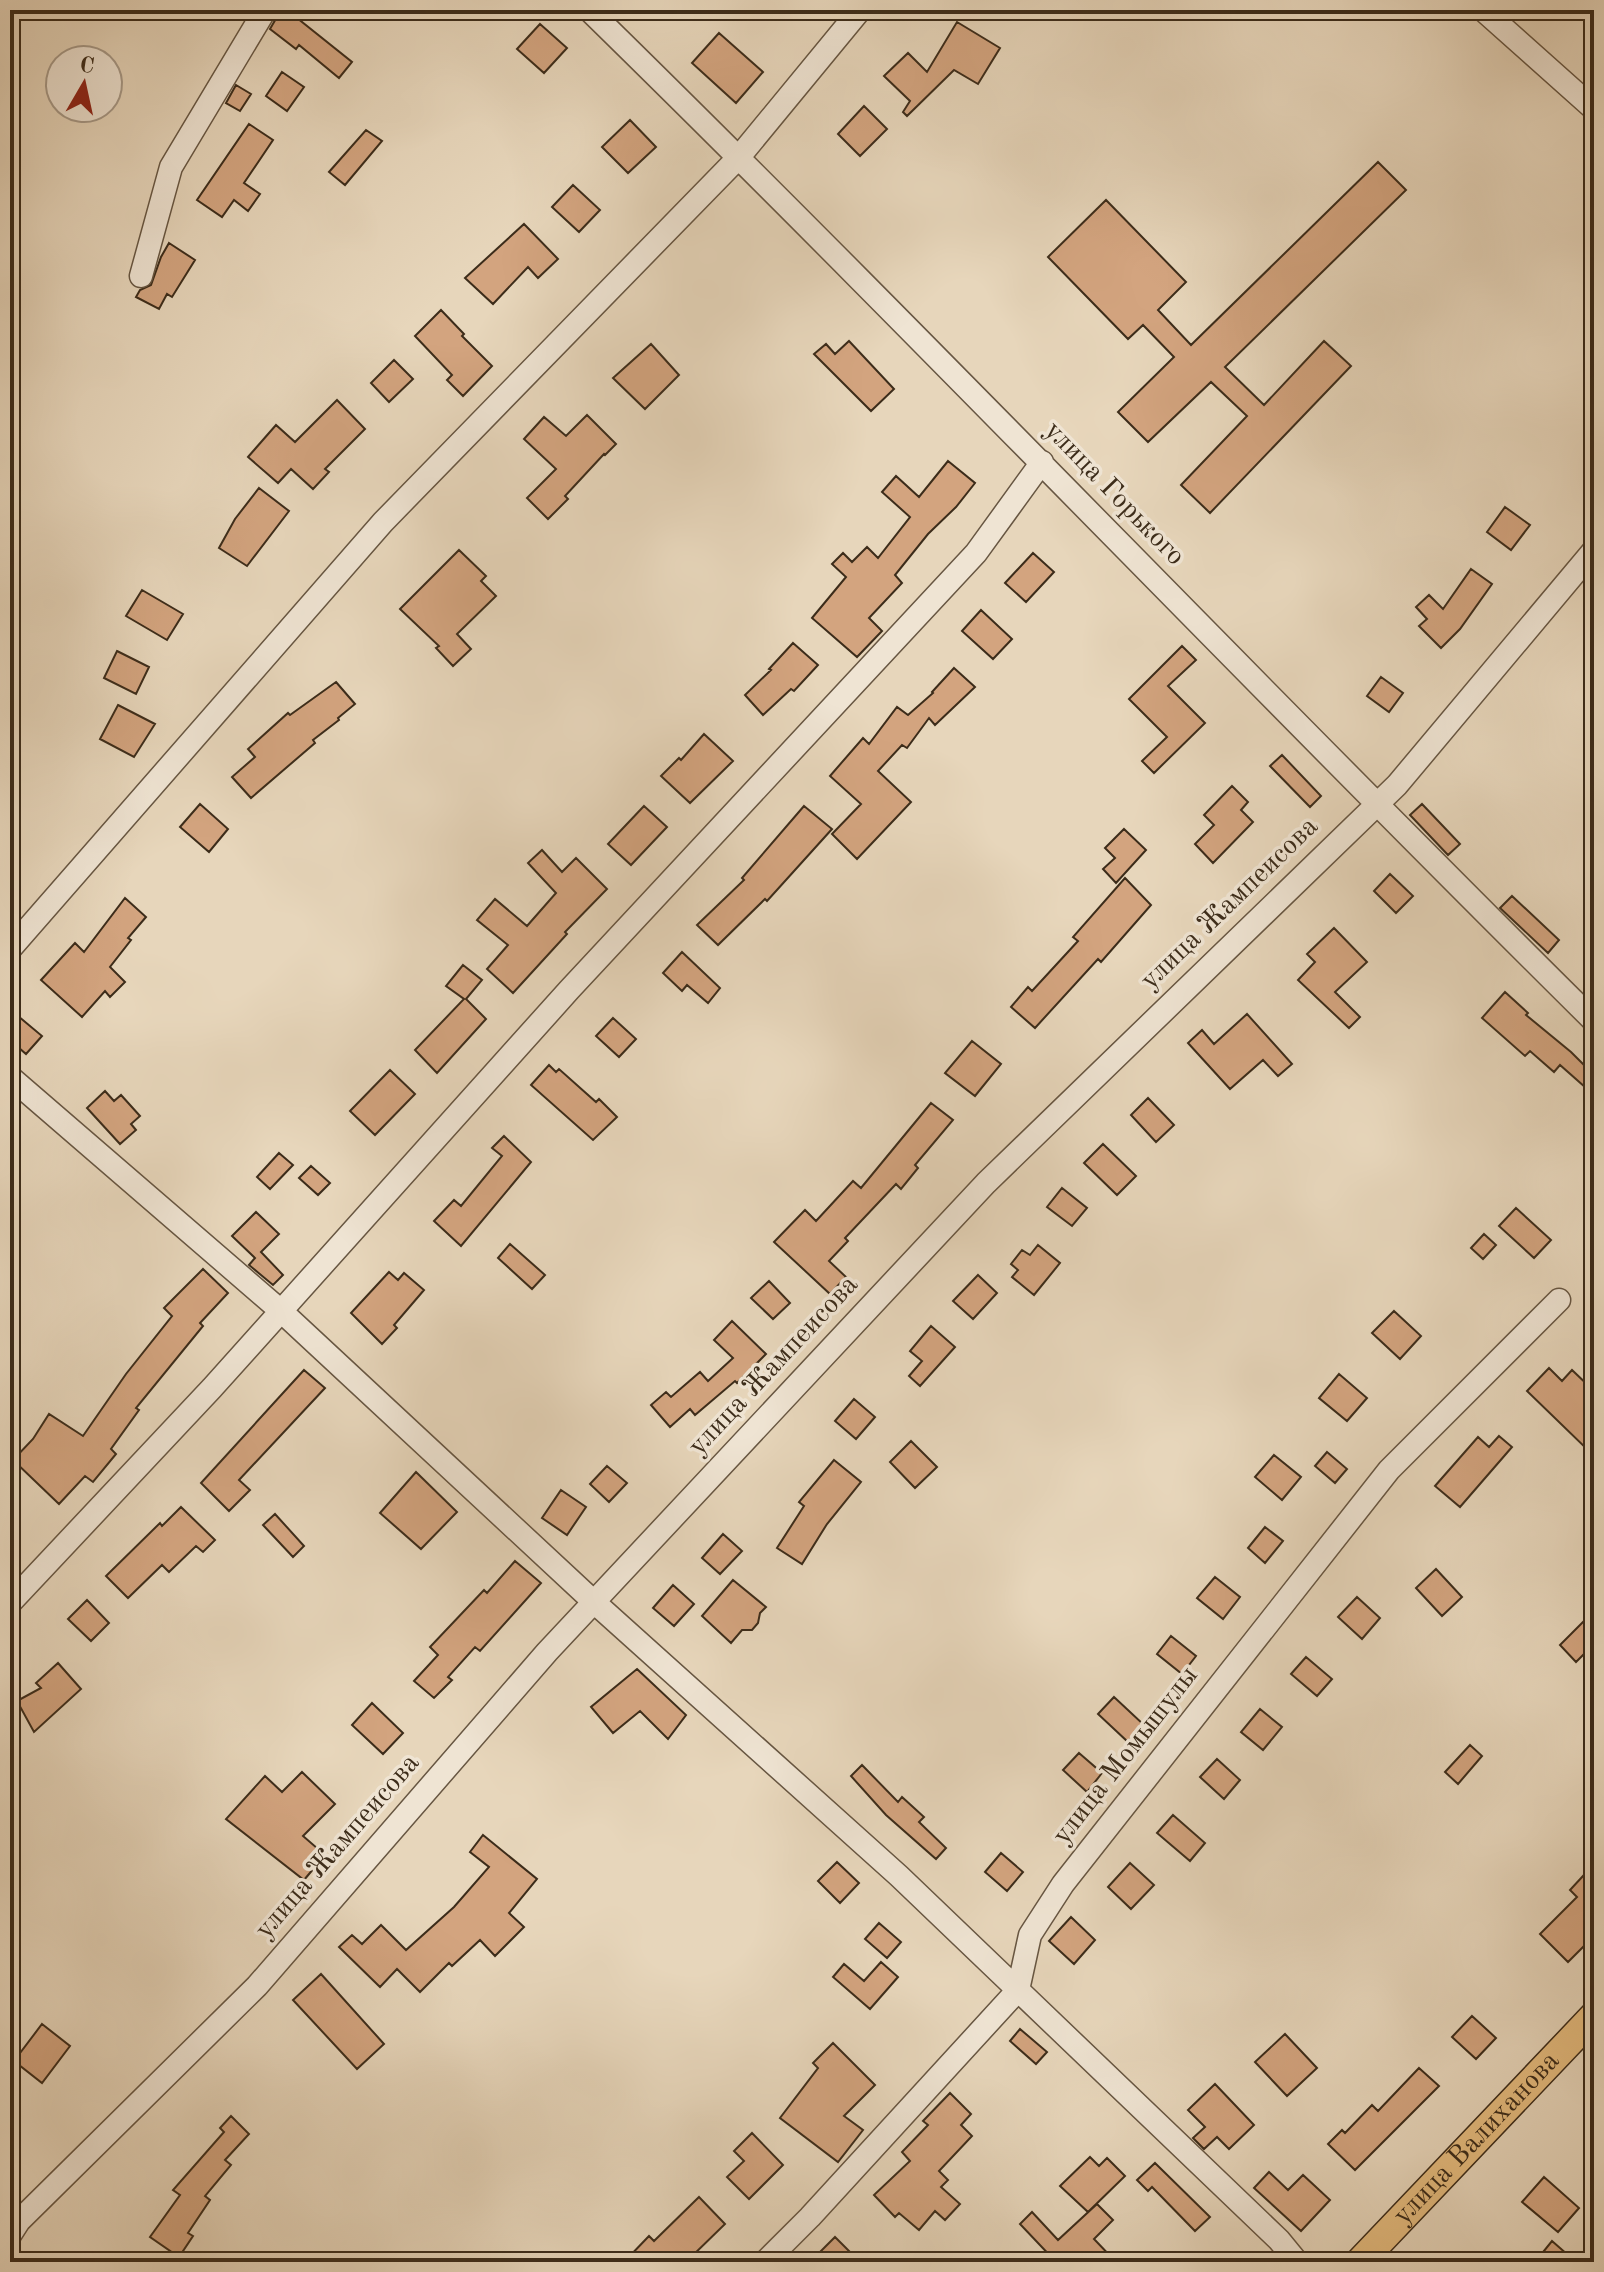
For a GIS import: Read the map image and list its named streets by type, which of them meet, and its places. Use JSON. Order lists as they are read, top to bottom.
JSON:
{
  "streets": {
    "main road": ["улица Валиханова"],
    "street": ["улица Горького", "улица Жампеисова", "улица Момышулы"]
  },
  "crossings": [
    ["улица Горького", "улица Жампеисова"]
  ],
  "north": "top"
}
